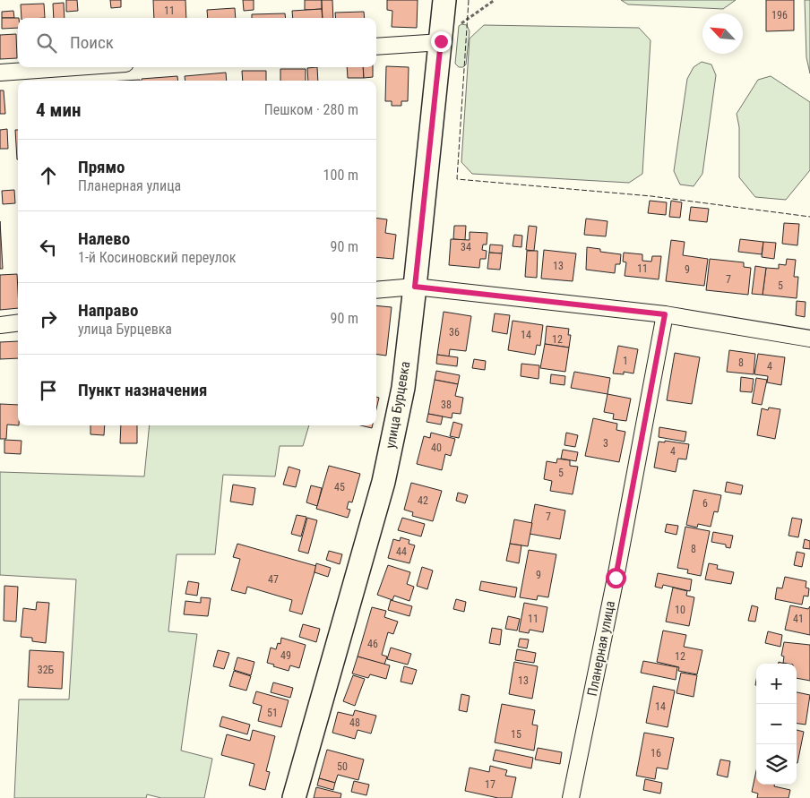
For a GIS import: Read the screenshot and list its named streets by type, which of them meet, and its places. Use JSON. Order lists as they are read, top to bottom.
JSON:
{
  "streets": {
    "street": ["улица Бурцевка", "Планерная улица"]
  },
  "house_numbers": [
    "11",
    "196",
    "34",
    "13",
    "11",
    "9",
    "7",
    "5",
    "36",
    "14",
    "12",
    "1",
    "8",
    "4",
    "38",
    "3",
    "40",
    "4",
    "5",
    "45",
    "42",
    "6",
    "7",
    "8",
    "44",
    "9",
    "47",
    "10",
    "11",
    "41",
    "46",
    "49",
    "12",
    "32Б",
    "13",
    "14",
    "51",
    "48",
    "15",
    "16",
    "50",
    "17"
  ],
  "north": "top left",
  "page": {
    "search": "Поиск",
    "heading": ["4 мин", "Пешком · 280 m"],
    "list": [
      ["Прямо", "Планерная улица", "100 m"],
      ["Налево", "1-й Косиновский переулок", "90 m"],
      ["Направо", "улица Бурцевка", "90 m"],
      "Пункт назначения"
    ],
    "map_buttons": ["+", "−"]
  }
}
